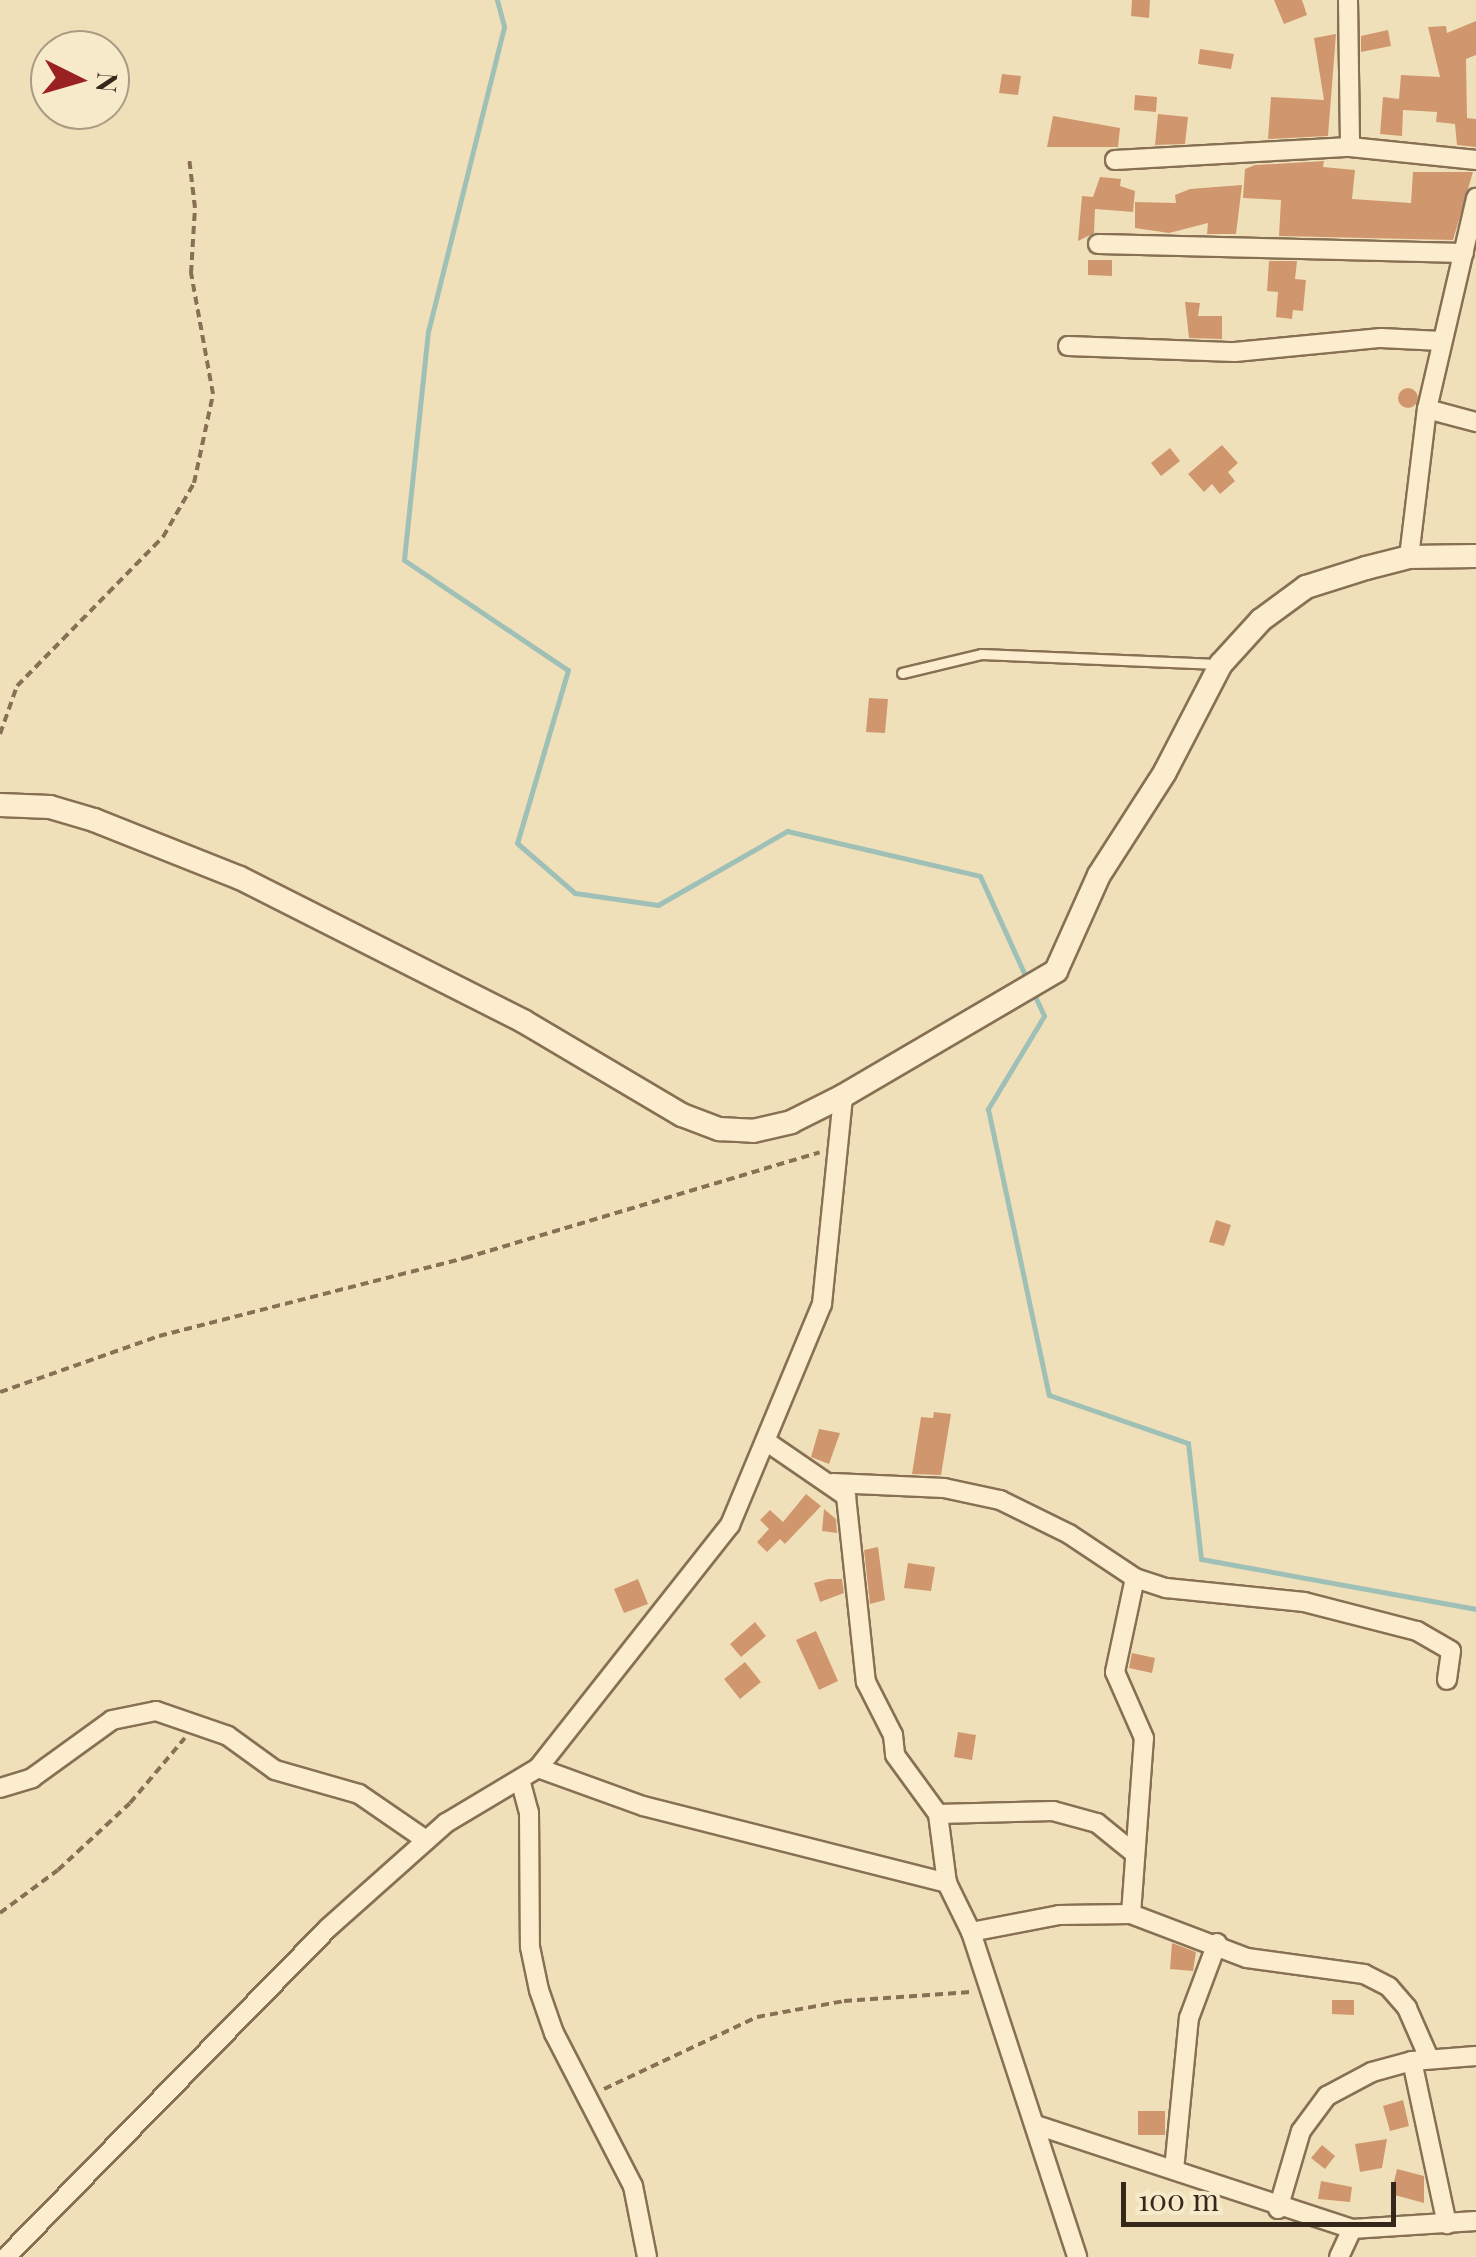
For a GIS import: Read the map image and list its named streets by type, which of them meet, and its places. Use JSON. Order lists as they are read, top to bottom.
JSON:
{
  "scale_bar": "100 m",
  "north": "right"
}
